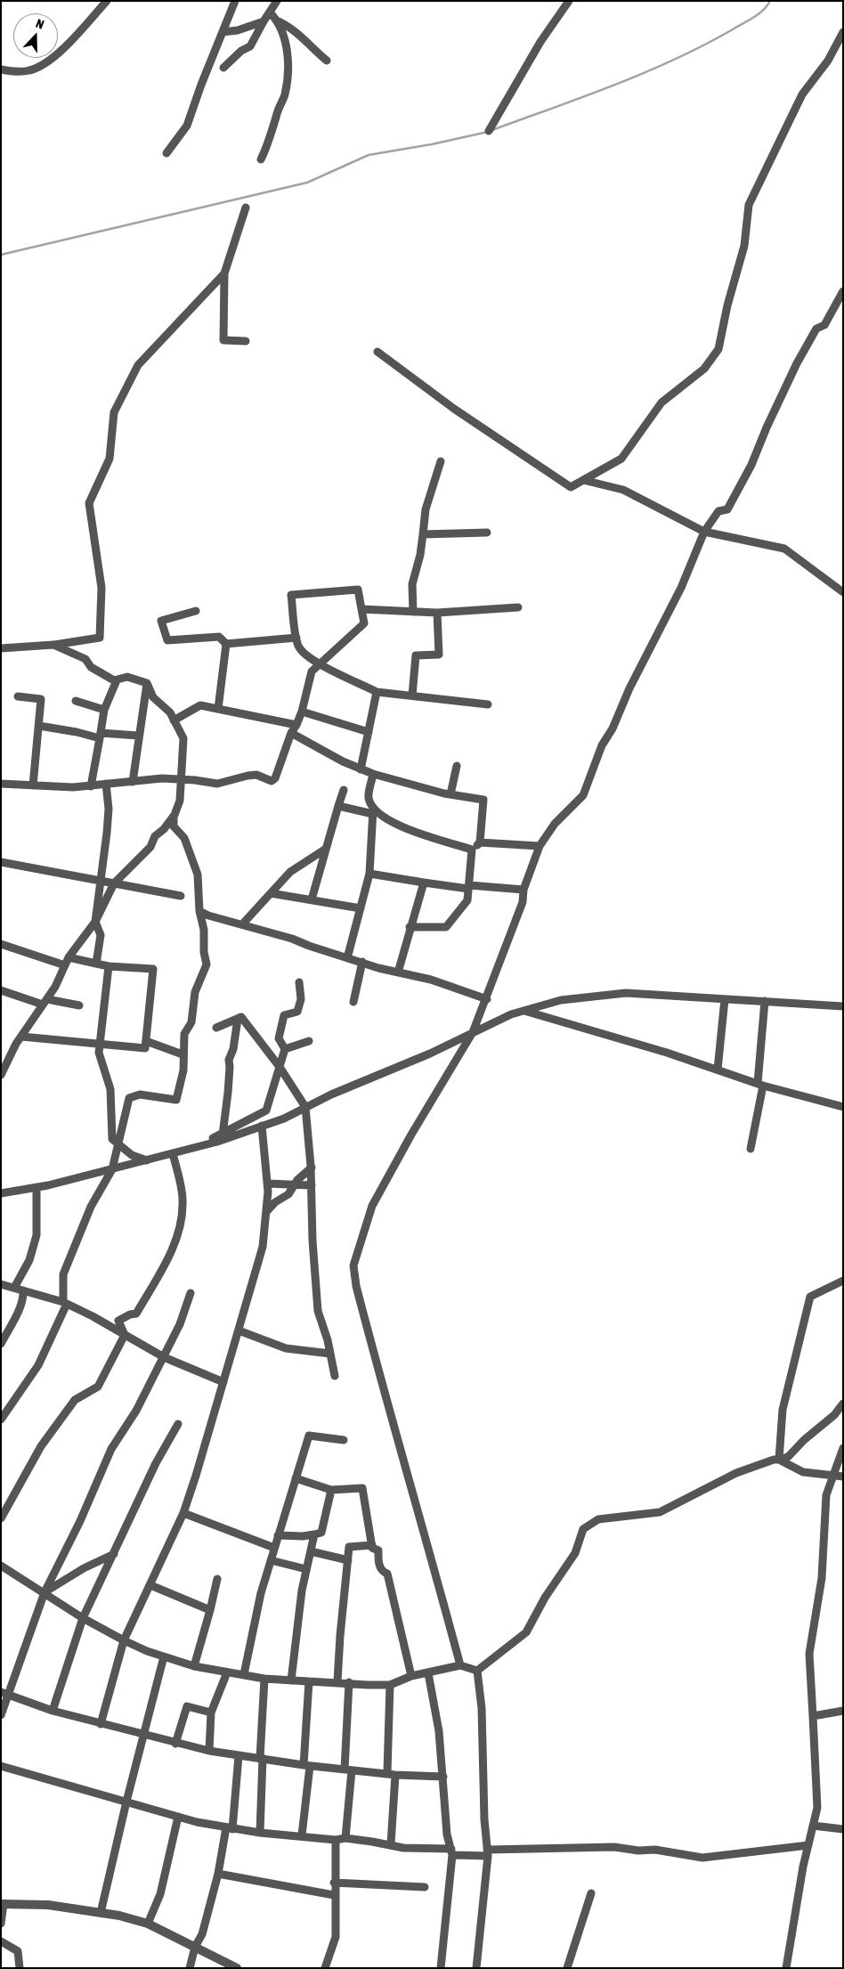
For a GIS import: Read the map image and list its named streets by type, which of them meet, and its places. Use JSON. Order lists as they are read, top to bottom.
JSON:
{
  "north": "top"
}
